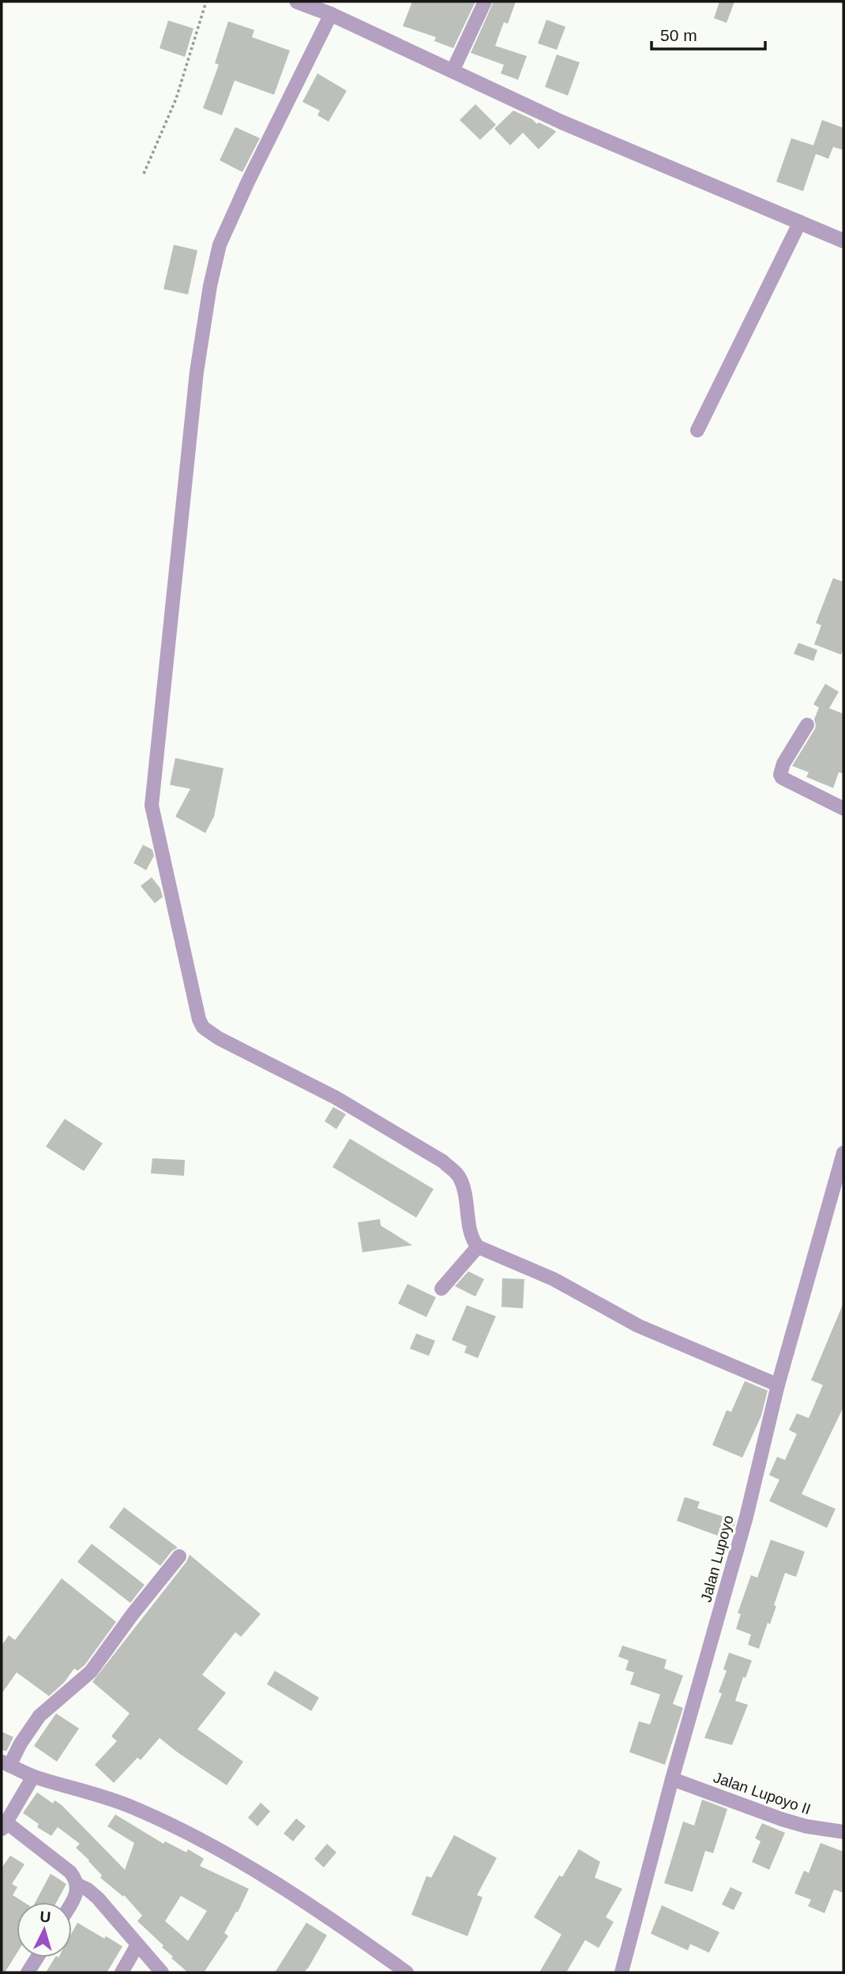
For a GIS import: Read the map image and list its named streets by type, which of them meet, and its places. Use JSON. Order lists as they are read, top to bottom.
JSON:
{
  "streets": {
    "street": ["Jalan Lupoyo", "Jalan Lupoyo II"]
  },
  "crossings": [
    ["Jalan Lupoyo", "Jalan Lupoyo II"]
  ],
  "scale_bar": "50 m",
  "north": "top"
}
